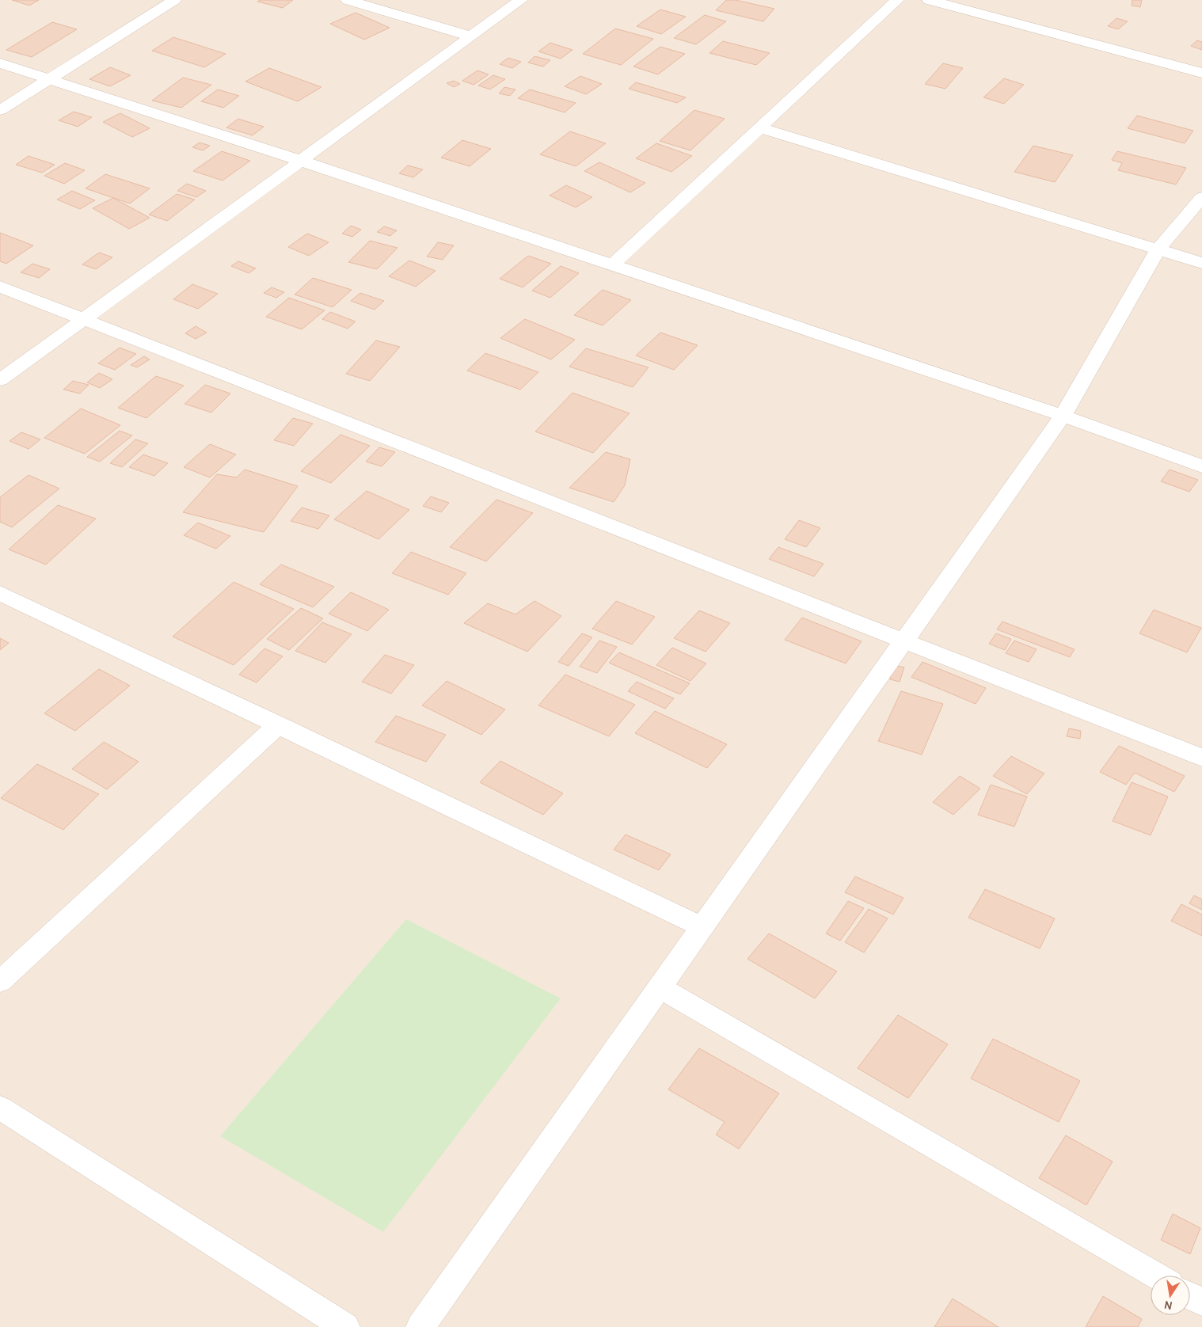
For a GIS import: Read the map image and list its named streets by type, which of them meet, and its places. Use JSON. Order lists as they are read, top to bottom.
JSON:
{
  "north": "bottom"
}
